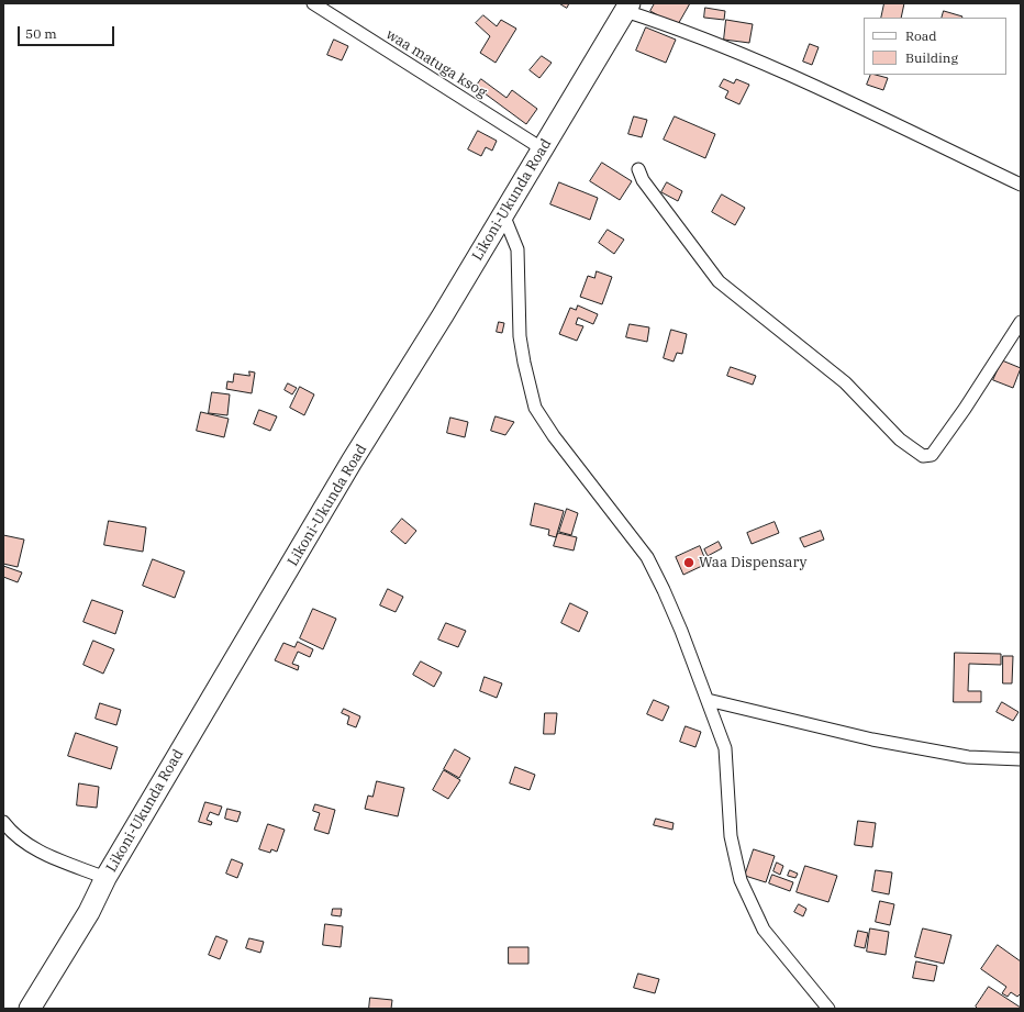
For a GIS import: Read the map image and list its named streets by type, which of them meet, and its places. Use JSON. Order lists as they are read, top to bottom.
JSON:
{
  "streets": {
    "highway": ["Likoni-Ukunda Road"],
    "street": ["waa matuga ksog"]
  },
  "crossings": [
    ["waa matuga ksog", "Likoni-Ukunda Road"]
  ],
  "places": ["Waa Dispensary"],
  "legend": ["Road", "Building"],
  "scale_bar": "50 m"
}
